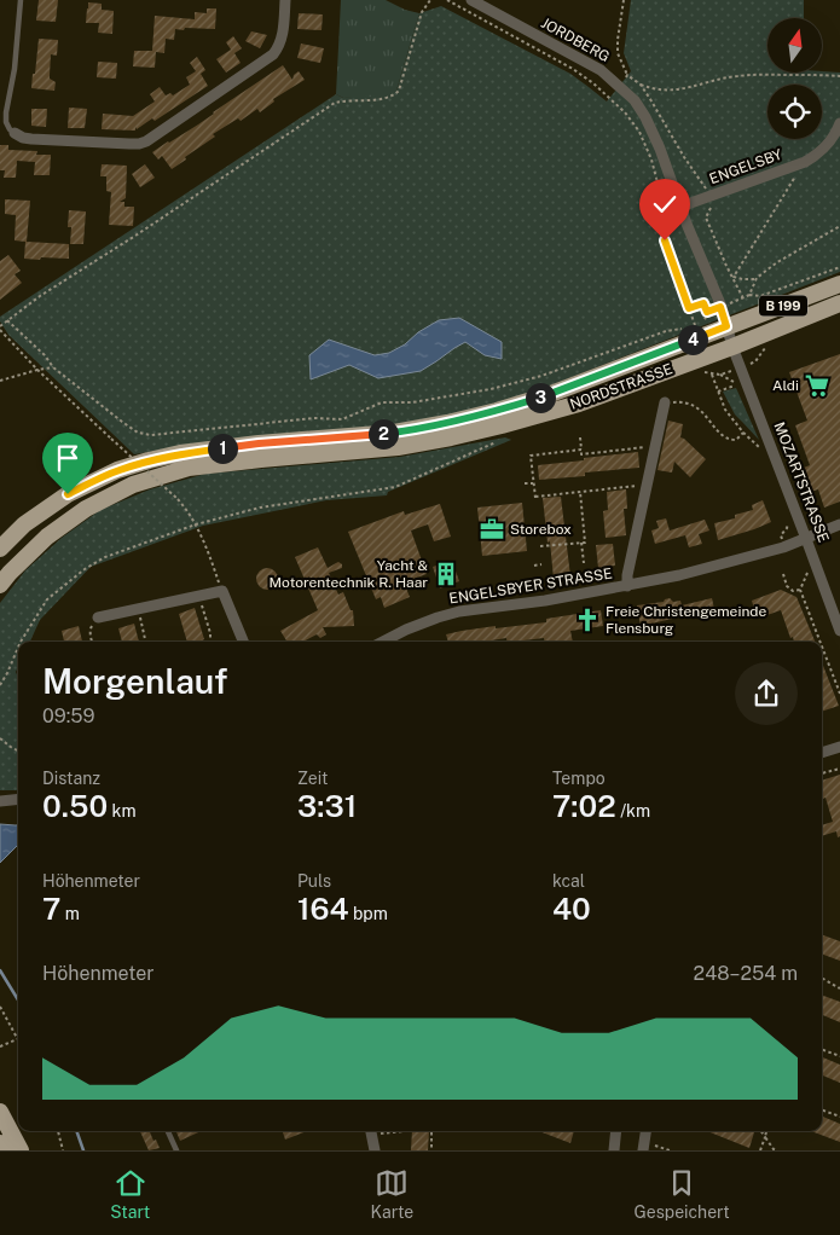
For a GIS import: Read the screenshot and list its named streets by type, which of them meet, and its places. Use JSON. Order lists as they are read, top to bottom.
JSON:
{
  "streets": {
    "main road": ["B 199", "NORDSTRASSE"],
    "street": [
      "JORDBERG",
      "ENGELSBY",
      "MOZARTSTRASSE",
      "ENGELSBYER STRASSE"
    ]
  },
  "crossings": [
    ["JORDBERG", "ENGELSBY"],
    ["JORDBERG", "NORDSTRASSE"],
    ["JORDBERG", "MOZARTSTRASSE"],
    ["NORDSTRASSE", "MOZARTSTRASSE"],
    ["MOZARTSTRASSE", "ENGELSBYER STRASSE"]
  ],
  "places": {
    "supermarket": ["Aldi"],
    "office": ["Storebox"],
    "building": ["Yacht & Motorentechnik R. Haar"],
    "church": ["Freie Christengemeinde Flensburg"]
  },
  "north": "top",
  "page": {
    "pins": [
      "4",
      "3",
      "2",
      "1"
    ],
    "heading": ["Morgenlauf", "09:59"],
    "stats": [
      ["Distanz", "0.50 km"],
      ["Zeit", "3:31"],
      ["Tempo", "7:02 /km"],
      ["Höhenmeter", "7 m"],
      ["Puls", "164 bpm"],
      ["kcal", "40"]
    ],
    "chart": ["Höhenmeter", "248–254 m"],
    "tabs": ["Start", "Karte", "Gespeichert"]
  }
}
